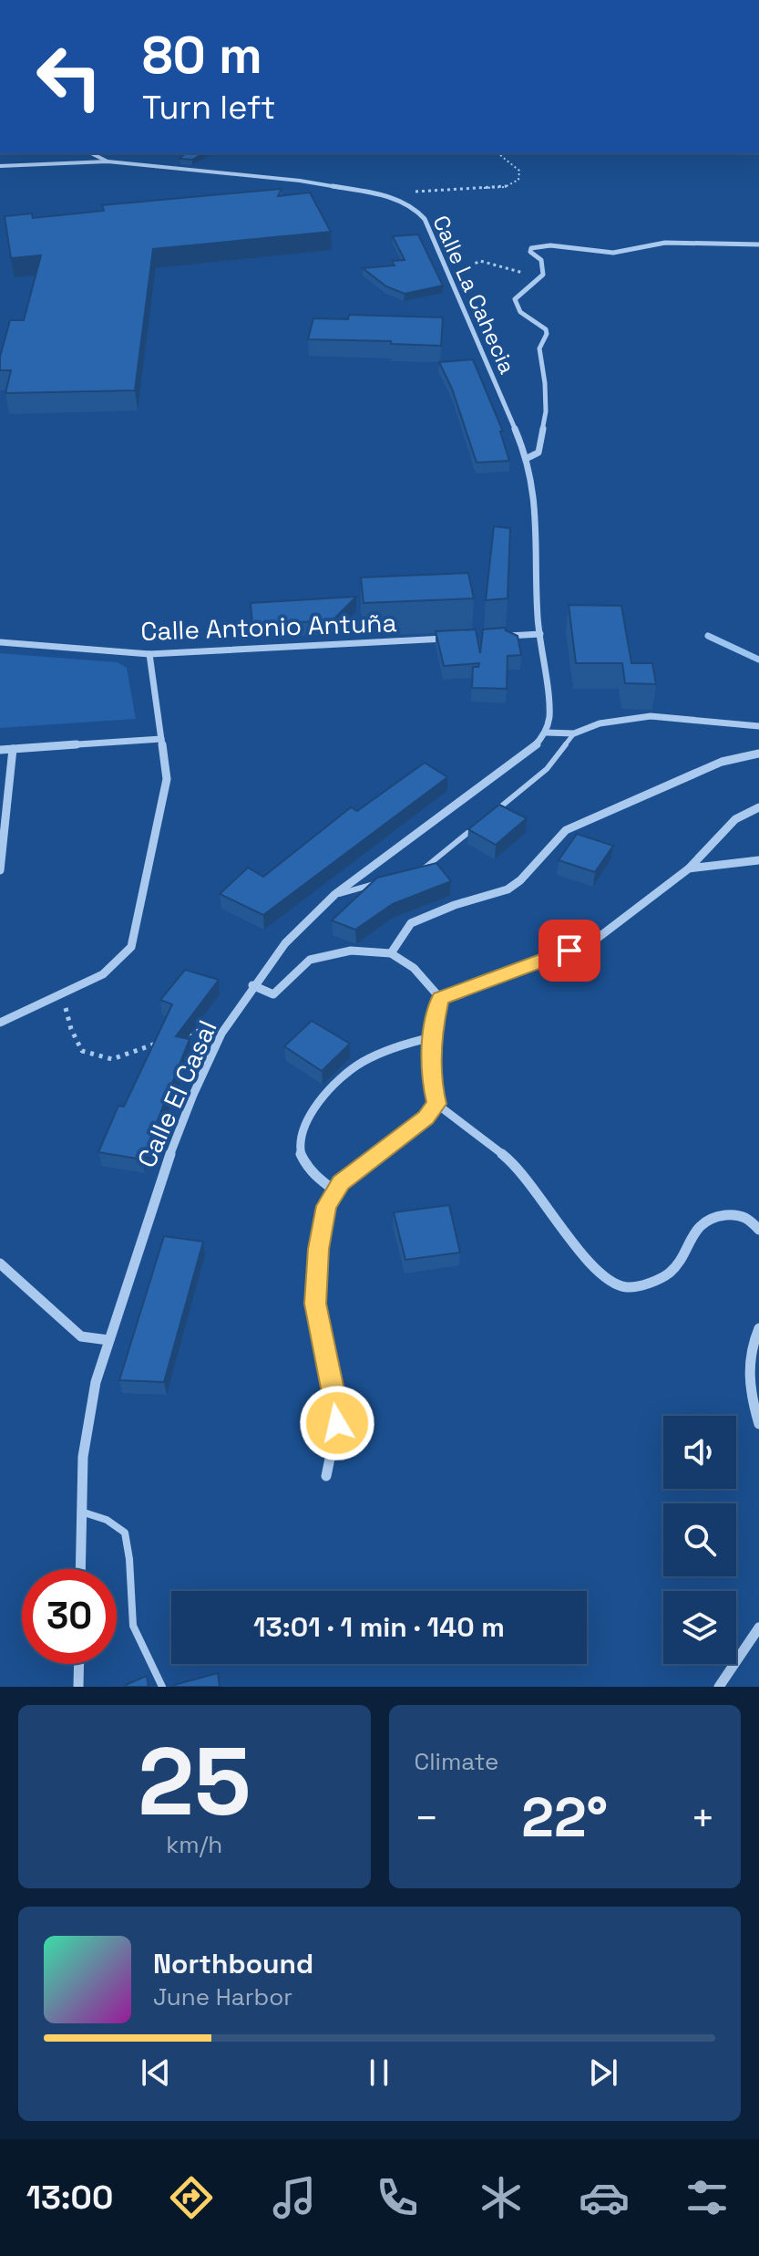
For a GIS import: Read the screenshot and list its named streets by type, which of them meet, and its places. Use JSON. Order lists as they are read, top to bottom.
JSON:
{
  "streets": {
    "street": ["Calle La Cahecia", "Calle Antonio Antuña", "Calle El Casal"]
  },
  "page": {
    "turn": ["80 m", "Turn left"],
    "limit": "30",
    "trip": "13:01 · 1 min · 140 m",
    "tile": [
      ["25", "km/h"],
      "Climate"
    ],
    "heat": ["−", "22°", "+"],
    "song": ["Northbound", "June Harbor"],
    "tabs": "13:00"
  }
}
